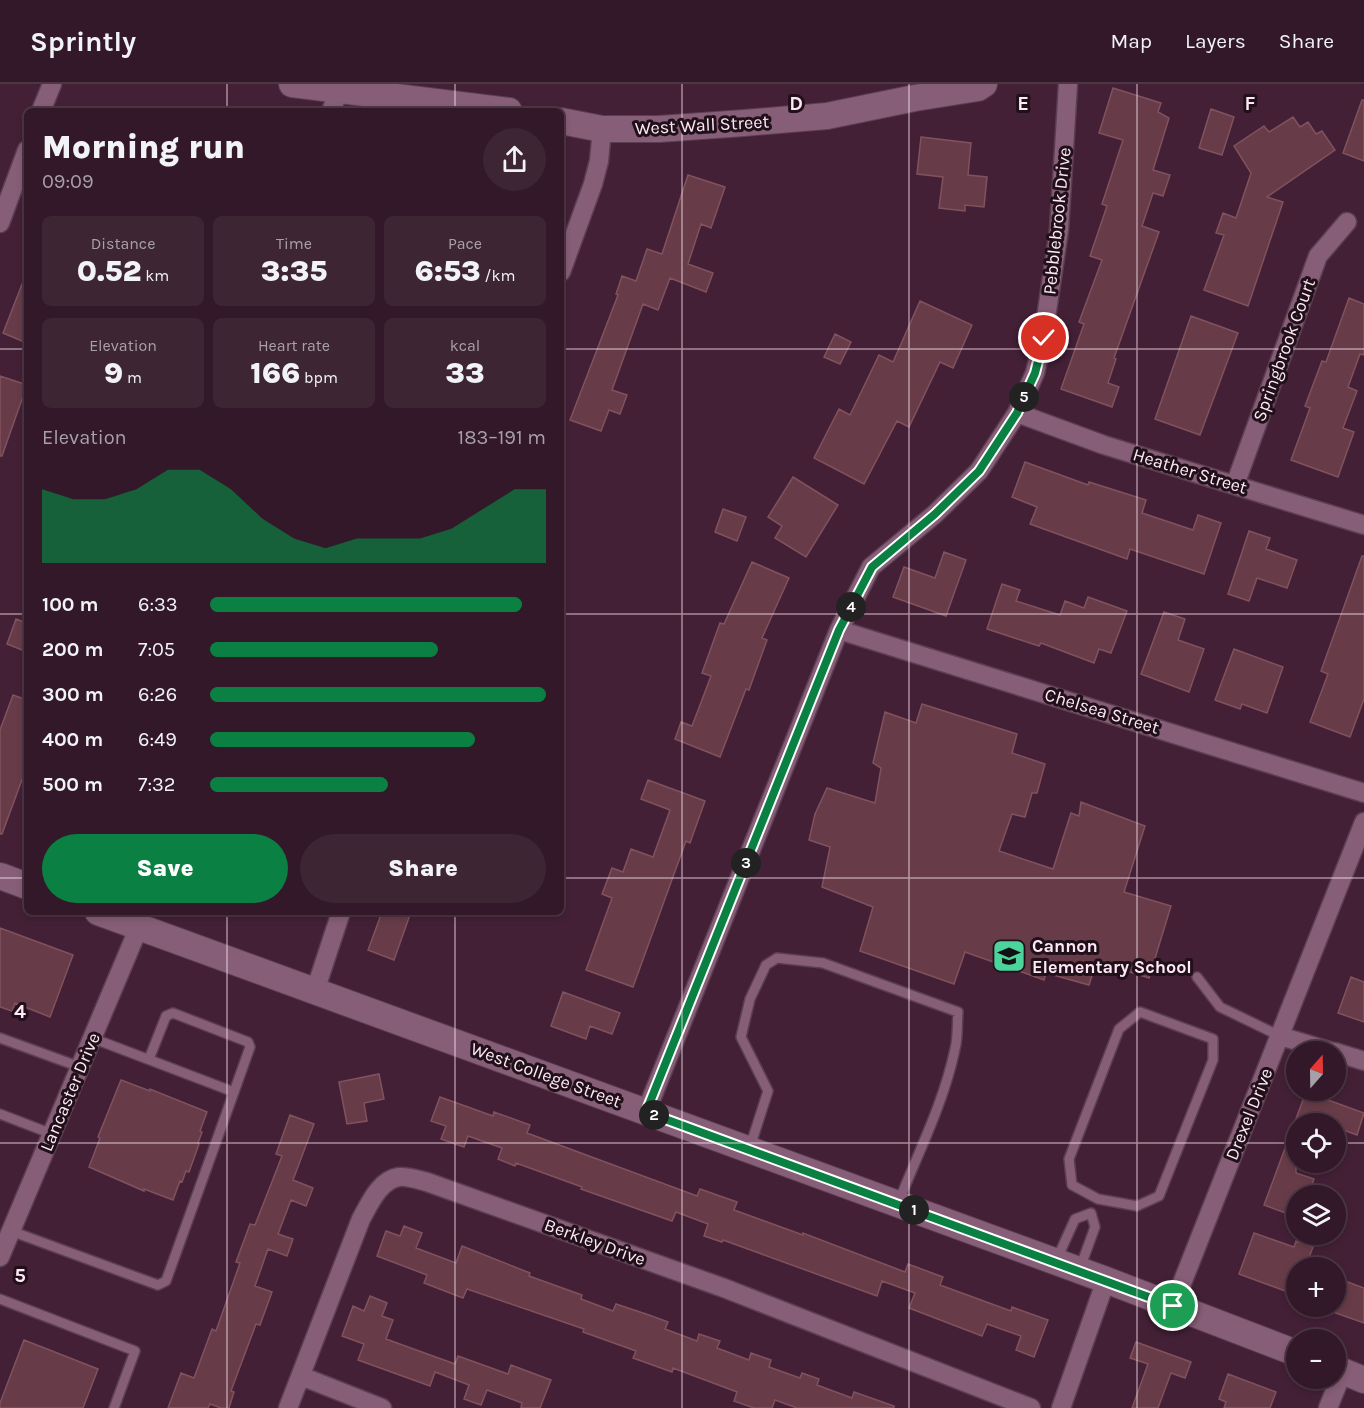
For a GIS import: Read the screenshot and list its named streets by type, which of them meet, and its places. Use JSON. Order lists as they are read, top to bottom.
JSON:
{
  "streets": {
    "street": [
      "West Wall Street",
      "Pebblebrook Drive",
      "Springbrook Court",
      "Heather Street",
      "Chelsea Street",
      "West College Street",
      "Lancaster Drive",
      "Drexel Drive",
      "Berkley Drive"
    ]
  },
  "crossings": [
    ["Pebblebrook Drive", "Heather Street"],
    ["Pebblebrook Drive", "Chelsea Street"],
    ["Pebblebrook Drive", "West College Street"],
    ["Springbrook Court", "Heather Street"],
    ["West College Street", "Lancaster Drive"],
    ["West College Street", "Drexel Drive"]
  ],
  "places": {
    "school or university": ["Cannon Elementary School"]
  },
  "north": "top",
  "page": {
    "header": "Sprintly",
    "nav": ["Map", "Layers", "Share"],
    "heading": ["Morning run", "09:09"],
    "stats": [
      ["Distance", "0.52 km"],
      ["Time", "3:35"],
      ["Pace", "6:53 /km"],
      ["Elevation", "9 m"],
      ["Heart rate", "166 bpm"],
      ["kcal", "33"]
    ],
    "pins": [
      "5",
      "4",
      "3",
      "2",
      "1"
    ],
    "chart": ["Elevation", "183–191 m"],
    "list": [
      {
        "name": "100 m",
        "note": "6:33"
      },
      {
        "name": "200 m",
        "note": "7:05"
      },
      {
        "name": "300 m",
        "note": "6:26"
      },
      {
        "name": "400 m",
        "note": "6:49"
      },
      {
        "name": "500 m",
        "note": "7:32"
      }
    ],
    "buttons": ["Save", "Share"],
    "map_buttons": ["+", "−"]
  },
  "grid": {
    "columns": ["D", "E", "F"],
    "rows": ["4", "5"]
  }
}
